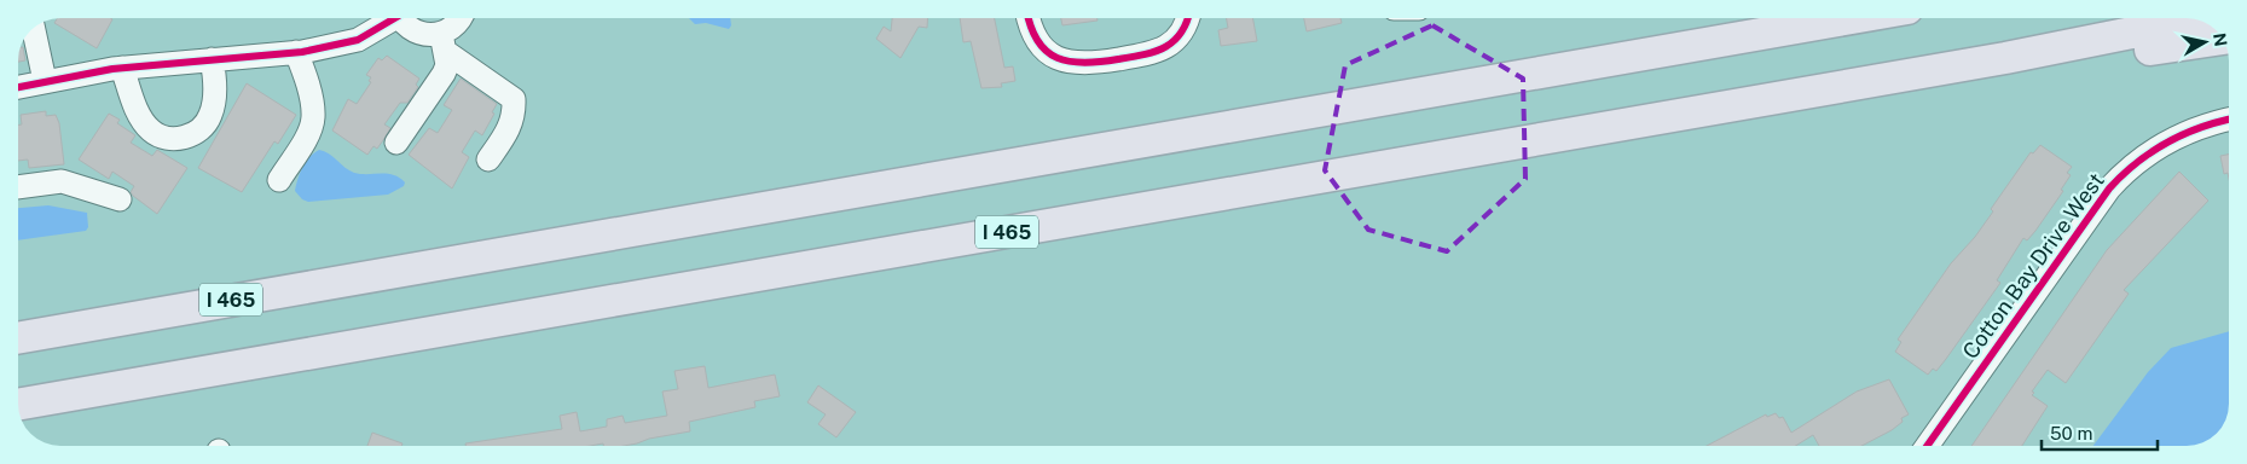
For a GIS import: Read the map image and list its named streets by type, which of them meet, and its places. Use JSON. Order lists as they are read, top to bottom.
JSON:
{
  "streets": {
    "highway": ["I 465"],
    "street": ["Cotton Bay Drive West"]
  },
  "scale_bar": "50 m",
  "north": "right"
}
